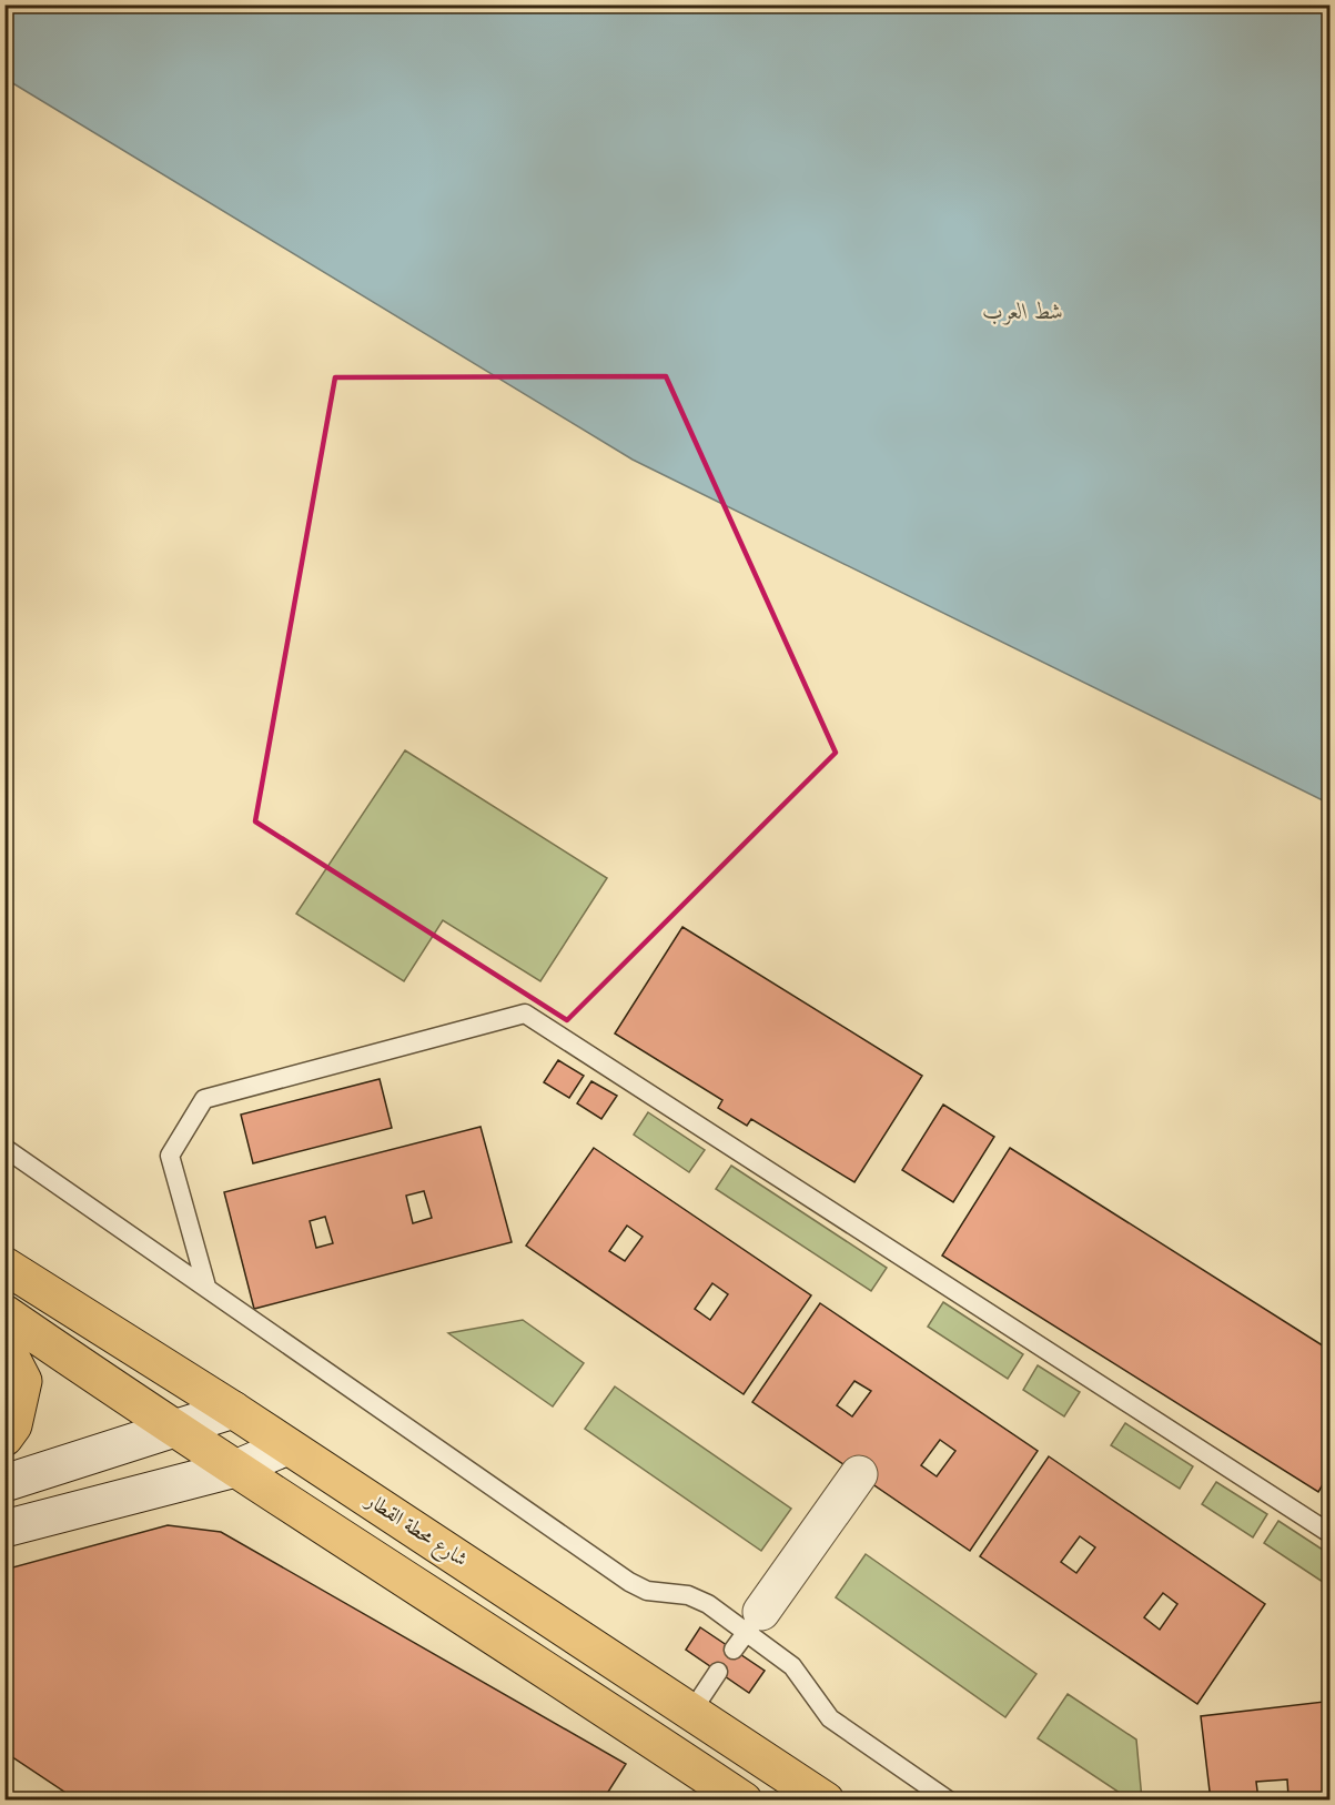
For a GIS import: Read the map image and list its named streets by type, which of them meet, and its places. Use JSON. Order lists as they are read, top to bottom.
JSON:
{
  "streets": {
    "main road": ["شارع محطة القطار"]
  },
  "water": ["شط العرب"]
}
